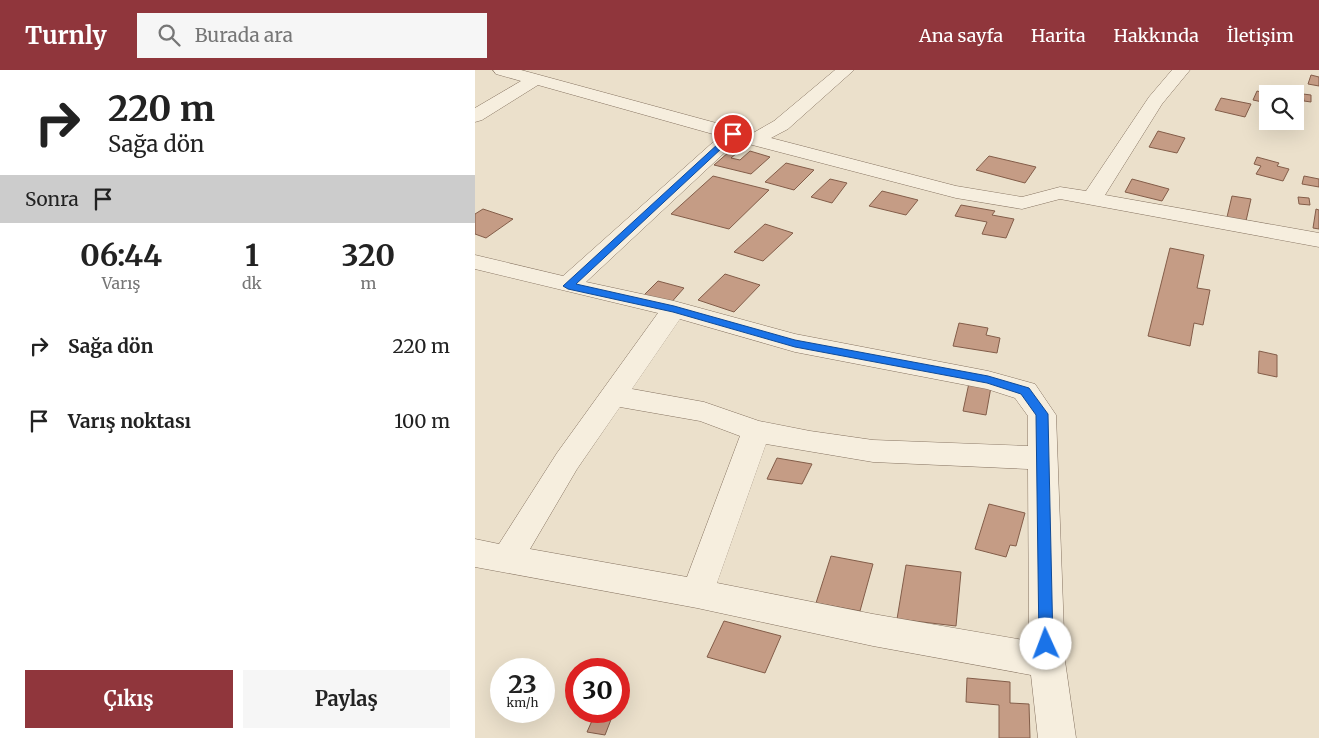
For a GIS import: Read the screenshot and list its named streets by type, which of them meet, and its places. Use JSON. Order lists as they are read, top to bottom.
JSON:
{
  "page": {
    "header": "Turnly",
    "search": "Burada ara",
    "nav": [
      "Ana sayfa",
      "Harita",
      "Hakkında",
      "İletişim"
    ],
    "turn": ["220 m", "Sağa dön"],
    "then": "Sonra",
    "eta": [
      "06:44",
      "Varış",
      "1",
      "dk",
      "320",
      "m"
    ],
    "list": [
      {
        "name": "Sağa dön",
        "value": "220 m"
      },
      {
        "name": "Varış noktası",
        "value": "100 m"
      }
    ],
    "speed": "23 km/h",
    "limit": "30",
    "buttons": ["Çıkış", "Paylaş"]
  }
}
